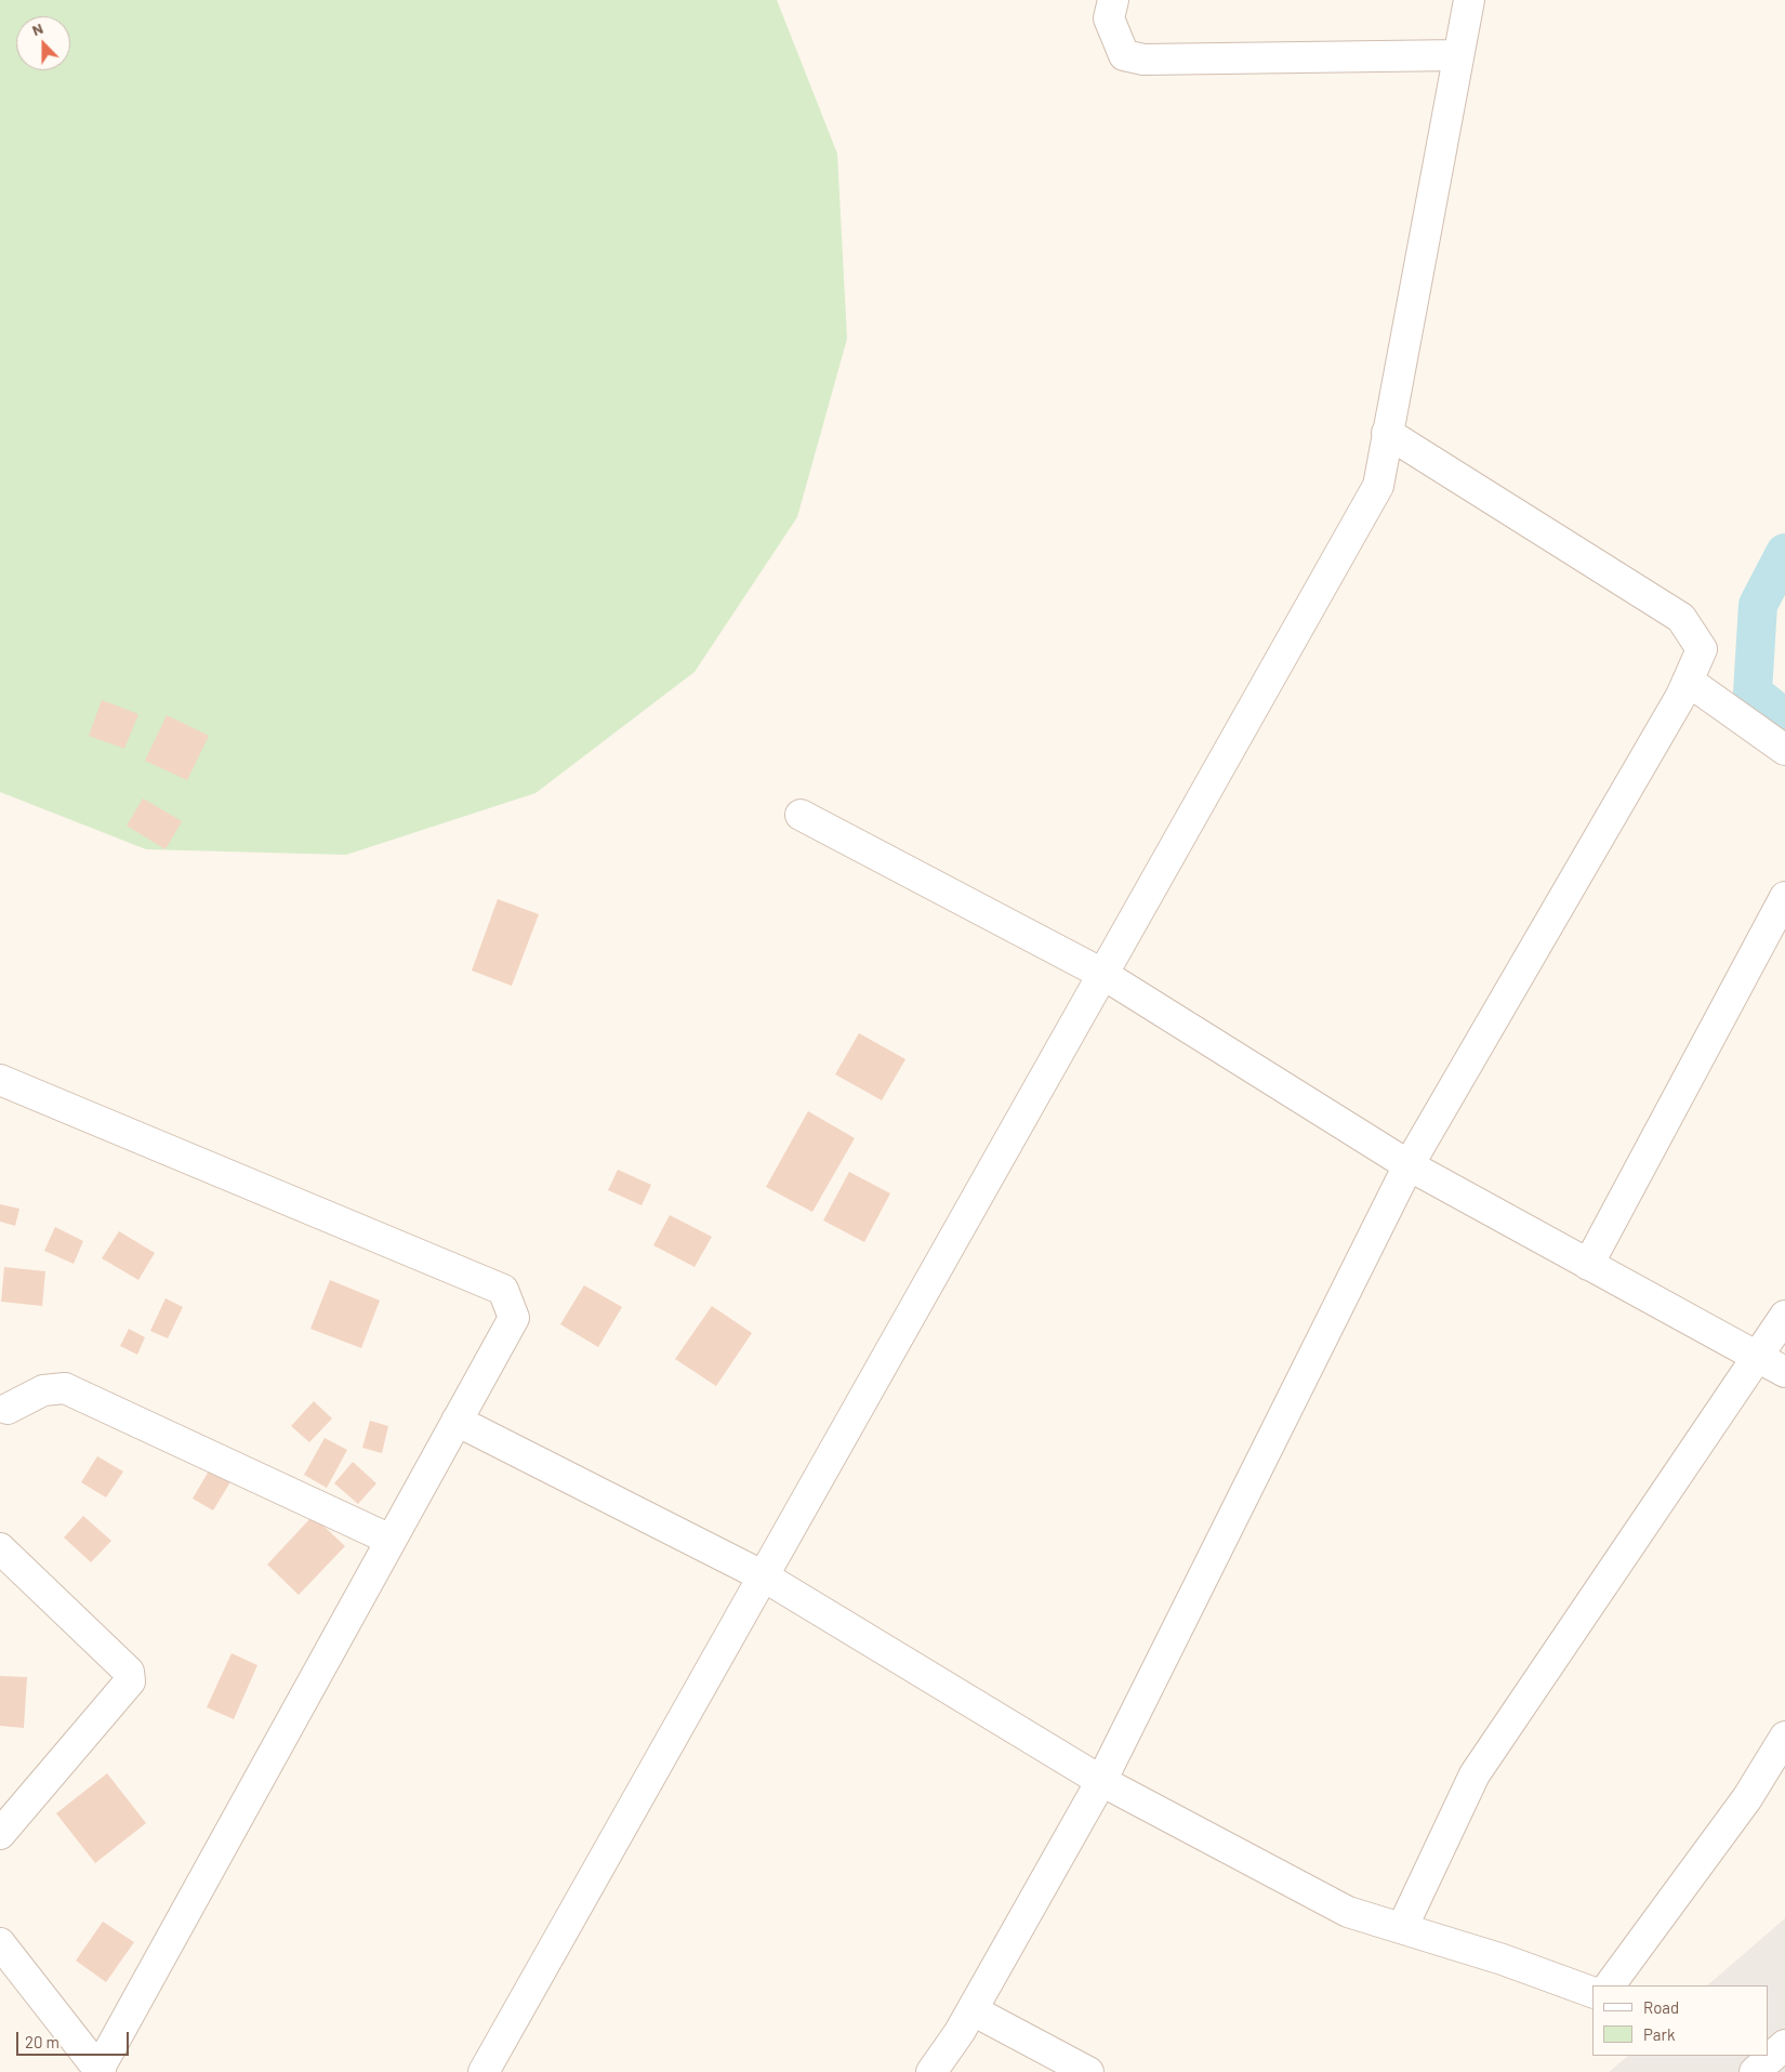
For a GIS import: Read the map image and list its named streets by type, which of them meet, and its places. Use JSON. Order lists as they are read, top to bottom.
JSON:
{
  "legend": ["Road", "Park"],
  "scale_bar": "20 m",
  "north": "top"
}
